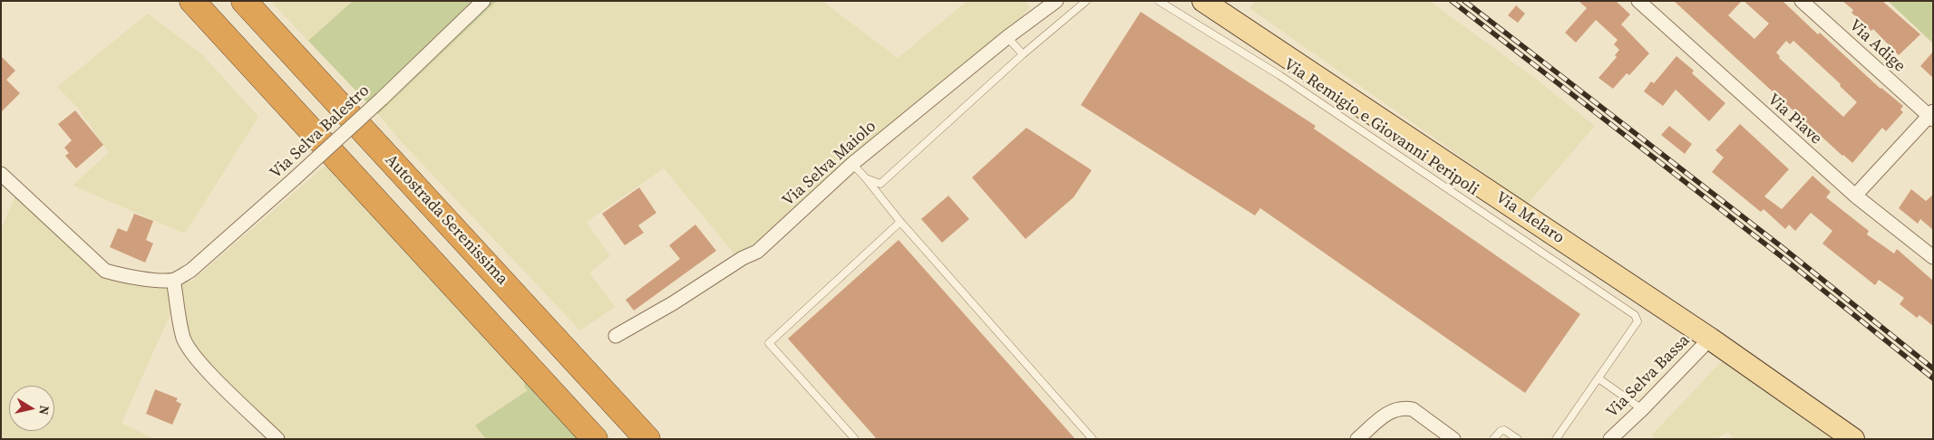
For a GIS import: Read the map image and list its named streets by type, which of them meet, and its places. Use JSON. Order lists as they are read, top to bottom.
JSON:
{
  "streets": {
    "highway": ["Autostrada Serenissima"],
    "main road": ["Via Melaro"],
    "street": [
      "Via Adige",
      "Via Piave",
      "Via Selva Balestro",
      "Via Selva Maiolo",
      "Via Selva Bassa"
    ],
    "lane": ["Via Remigio e Giovanni Peripoli"]
  },
  "crossings": [
    ["Via Melaro", "Via Selva Bassa"]
  ],
  "north": "right"
}
